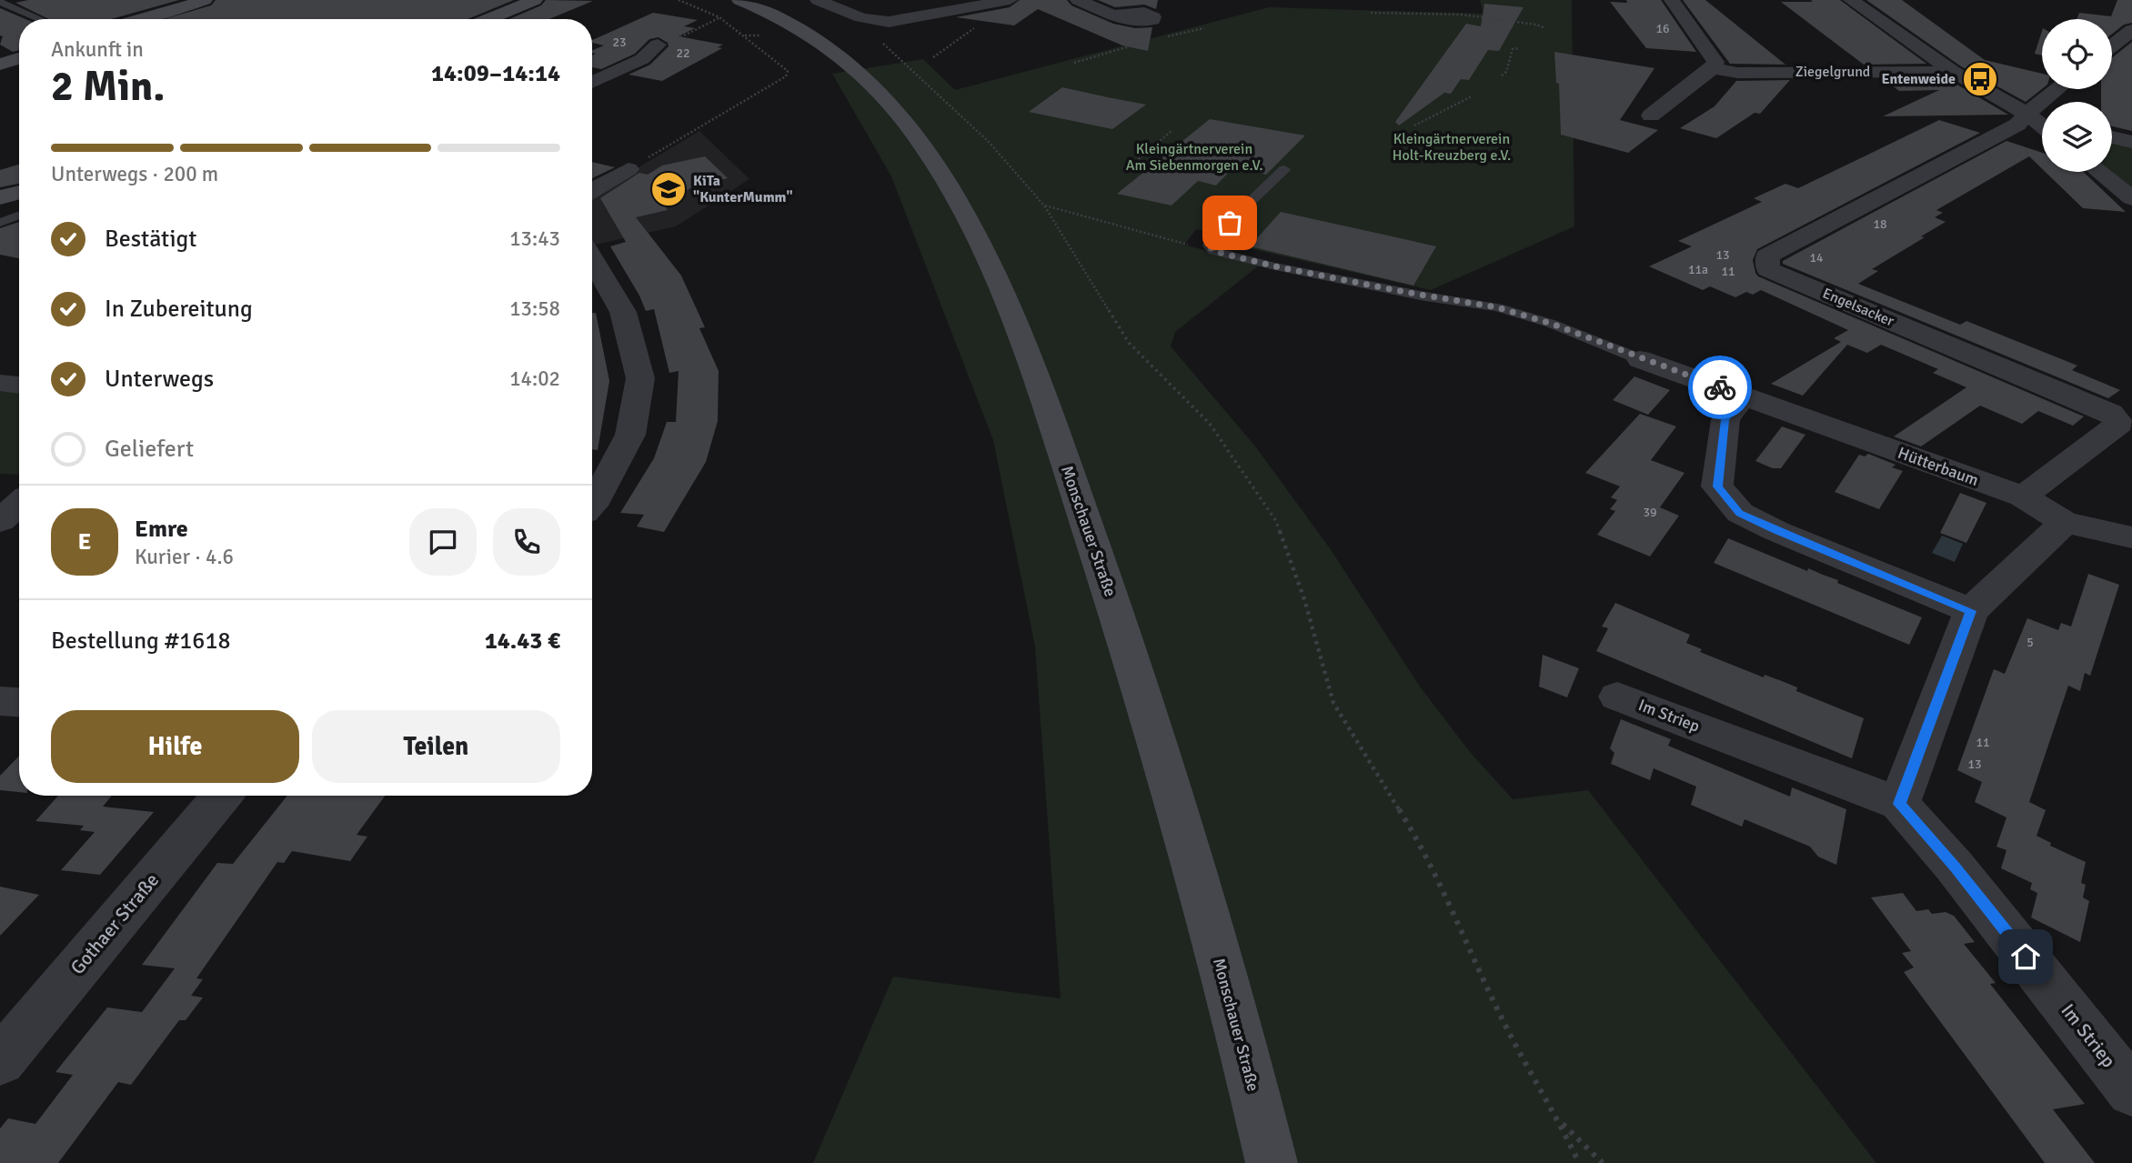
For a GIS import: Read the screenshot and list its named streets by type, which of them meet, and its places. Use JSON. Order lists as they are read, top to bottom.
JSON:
{
  "streets": {
    "main road": ["Monschauer Straße"],
    "street": [
      "Ziegelgrund",
      "Engelsacker",
      "Hütterbaum",
      "Im Striep",
      "Gothaer Straße"
    ]
  },
  "crossings": [
    ["Engelsacker", "Hütterbaum"]
  ],
  "parks": ["Kleingärtnerverein Holt-Kreuzberg e.V.", "Kleingärtnerverein Am Siebenmorgen e.V."],
  "places": {
    "bus stop": ["Entenweide"],
    "school or university": ["KiTa \"KunterMumm\""]
  },
  "house_numbers": [
    "16",
    "23",
    "22",
    "18",
    "13",
    "14",
    "11a",
    "11",
    "39",
    "5",
    "11",
    "13"
  ],
  "page": {
    "heading": ["2 Min.", "Ankunft in", "14:09–14:14"],
    "panel": [
      "Emre",
      "Kurier · 4.6",
      "Bestellung #1618",
      "14.43 €"
    ],
    "bar": "Unterwegs · 200 m",
    "list": [
      ["Bestätigt", "13:43"],
      ["In Zubereitung", "13:58"],
      ["Unterwegs", "14:02"],
      "Geliefert"
    ],
    "round": "E",
    "buttons": ["Hilfe", "Teilen"]
  }
}
